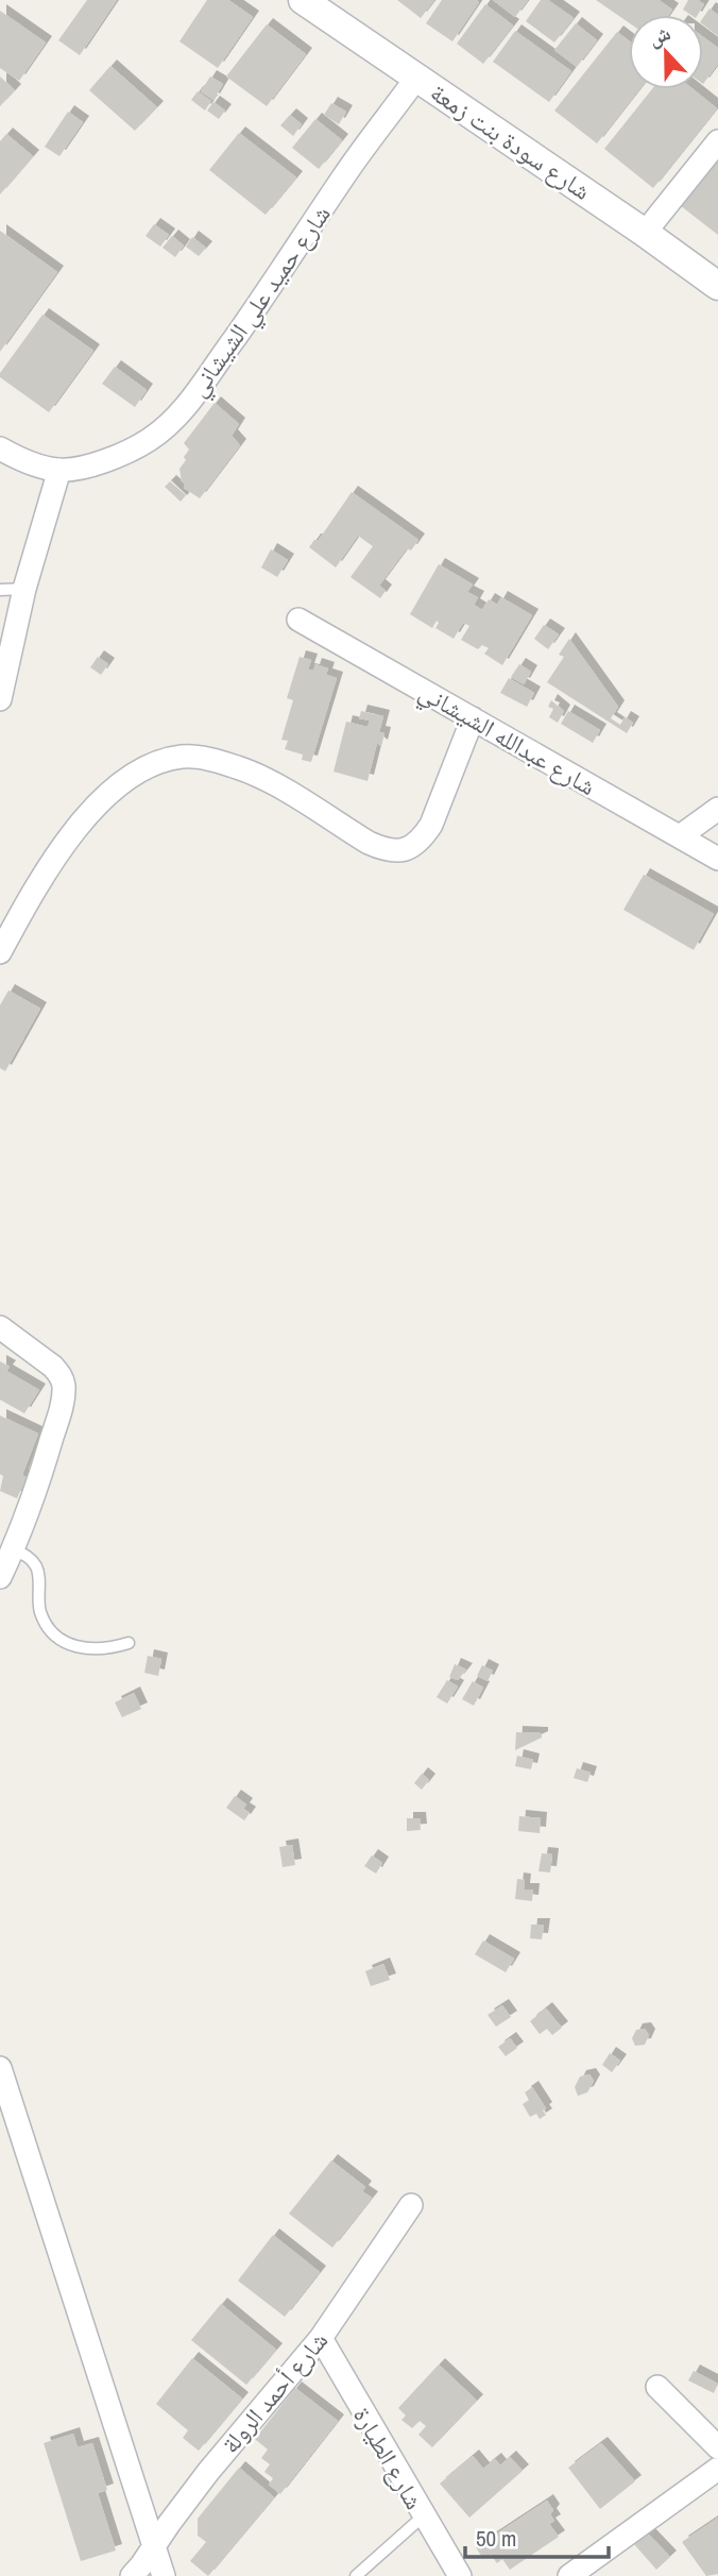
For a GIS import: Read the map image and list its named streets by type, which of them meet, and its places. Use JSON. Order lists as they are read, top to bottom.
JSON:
{
  "streets": {
    "street": [
      "شارع سودة بنت زمعة",
      "شارع حميد علي الشيشاني",
      "شارع عبدالله الشيشاني",
      "شارع أحمد الرولة",
      "شارع الطيارة"
    ]
  },
  "crossings": [
    ["شارع سودة بنت زمعة", "شارع حميد علي الشيشاني"],
    ["شارع أحمد الرولة", "شارع الطيارة"]
  ],
  "scale_bar": "50 m",
  "north": "top"
}
